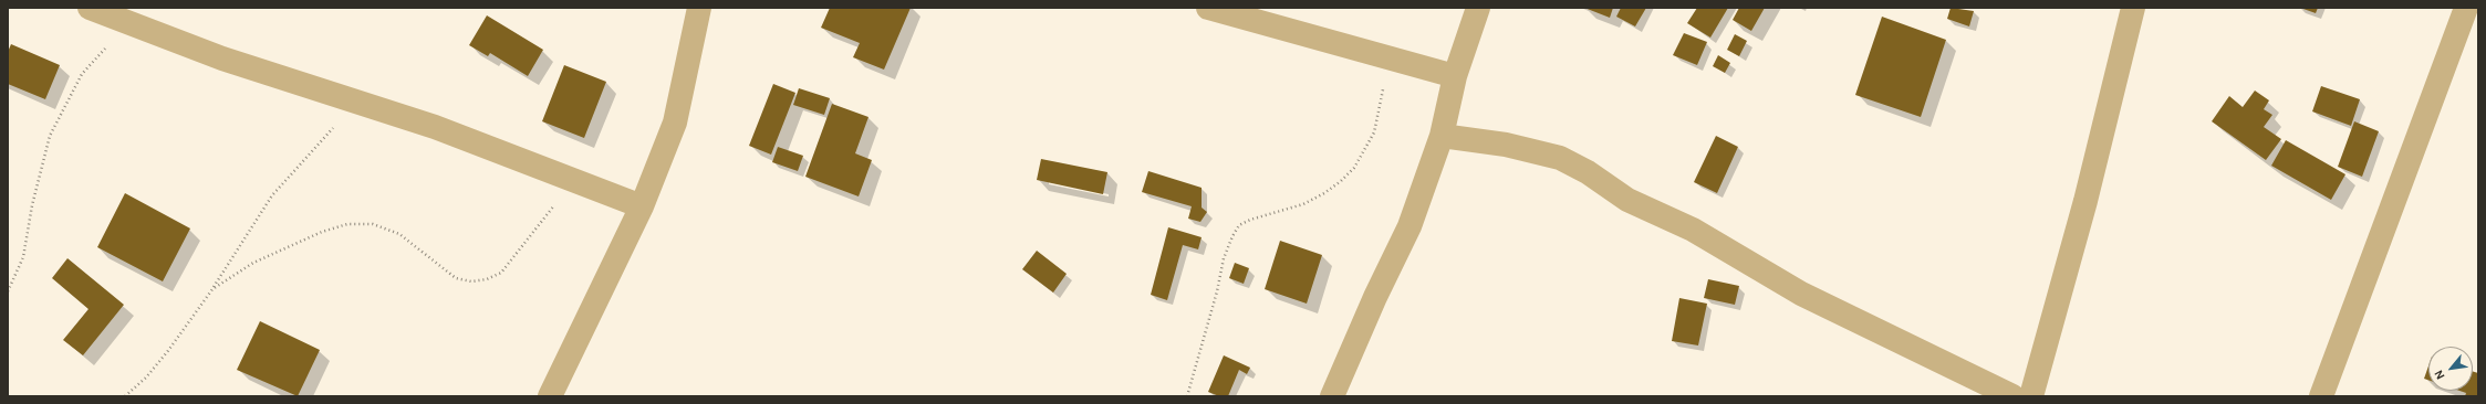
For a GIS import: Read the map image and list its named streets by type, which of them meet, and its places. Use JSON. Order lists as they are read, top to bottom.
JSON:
{
  "north": "bottom left"
}
